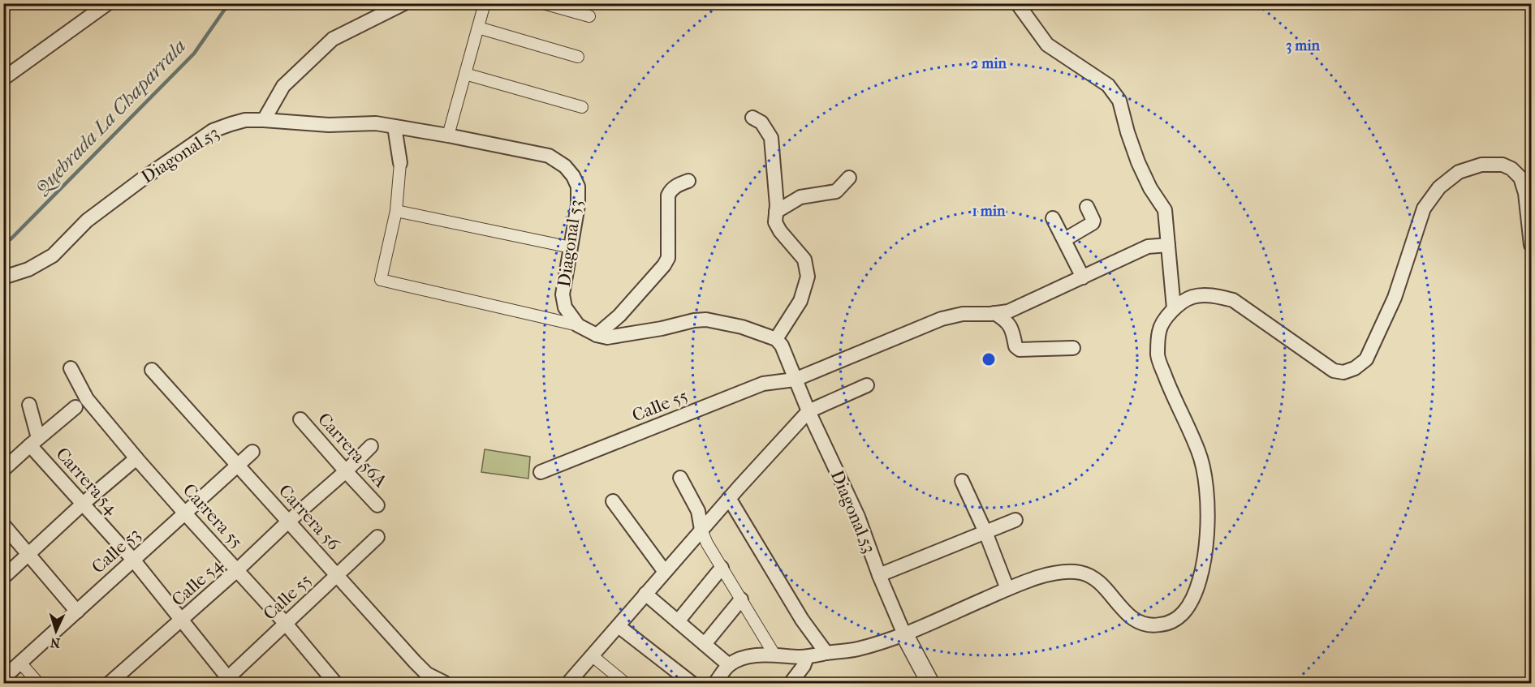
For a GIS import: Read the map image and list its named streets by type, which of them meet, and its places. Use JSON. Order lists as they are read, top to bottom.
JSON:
{
  "streets": {
    "street": [
      "Diagonal 53",
      "Calle 55",
      "Carrera 56A",
      "Carrera 54",
      "Carrera 55",
      "Carrera 56",
      "Calle 53",
      "Calle 54"
    ]
  },
  "crossings": [
    ["Diagonal 53", "Calle 55"],
    ["Calle 55", "Carrera 54"],
    ["Calle 55", "Carrera 55"],
    ["Calle 55", "Carrera 56"],
    ["Carrera 56A", "Calle 54"],
    ["Carrera 54", "Calle 53"],
    ["Carrera 54", "Calle 54"],
    ["Carrera 55", "Calle 53"],
    ["Carrera 55", "Calle 54"],
    ["Carrera 56", "Calle 53"],
    ["Carrera 56", "Calle 54"]
  ],
  "water": ["Quebrada La Chaparrala"],
  "north": "bottom",
  "rings": ["3 min", "2 min", "1 min"]
}
